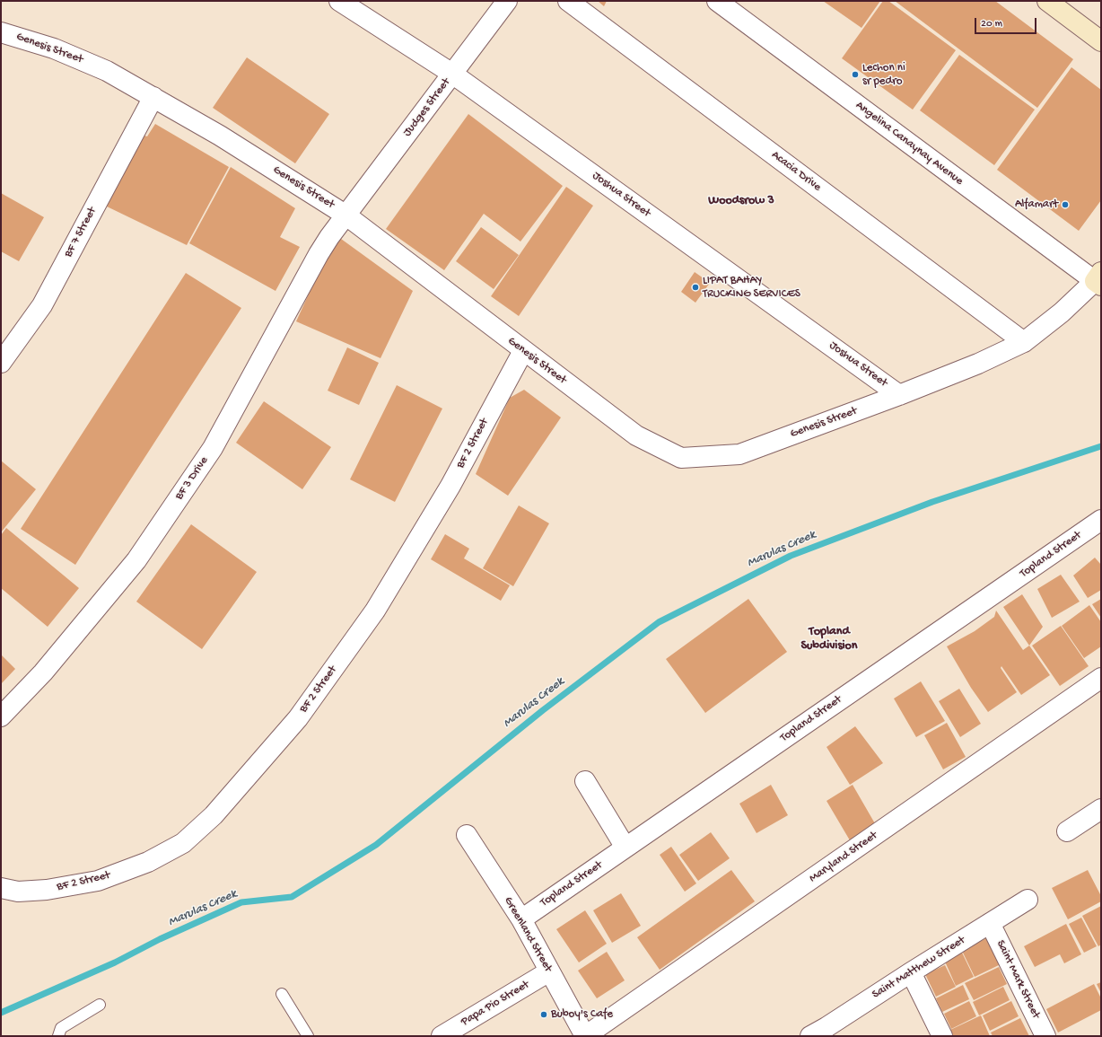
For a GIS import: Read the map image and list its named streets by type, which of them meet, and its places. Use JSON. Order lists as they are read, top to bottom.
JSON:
{
  "streets": {
    "street": [
      "Genesis Street",
      "Judges Street",
      "Angelina Canaynay Avenue",
      "Acacia Drive",
      "Joshua Street",
      "BF 7 Street",
      "BF 2 Street",
      "BF 3 Drive",
      "Topland Street",
      "Maryland Street",
      "Greenland Street",
      "Saint Matthew Street",
      "Saint Mark Street",
      "Papa Pio Street"
    ]
  },
  "crossings": [
    ["Genesis Street", "Judges Street"],
    ["Genesis Street", "Angelina Canaynay Avenue"],
    ["Genesis Street", "Acacia Drive"],
    ["Genesis Street", "Joshua Street"],
    ["Genesis Street", "BF 7 Street"],
    ["Genesis Street", "BF 2 Street"],
    ["Genesis Street", "BF 3 Drive"],
    ["Judges Street", "Joshua Street"],
    ["Judges Street", "BF 3 Drive"],
    ["Topland Street", "Greenland Street"],
    ["Maryland Street", "Greenland Street"],
    ["Greenland Street", "Papa Pio Street"],
    ["Saint Matthew Street", "Saint Mark Street"]
  ],
  "districts": ["Woodsrow 3", "Topland Subdivision"],
  "water": ["Marulas Creek"],
  "places": [
    "Lechon ni sr pedro",
    "Alfamart",
    "LIPAT BAHAY TRUCKING SERVICES",
    "Buboy's Cafe"
  ],
  "scale_bar": "20 m"
}
